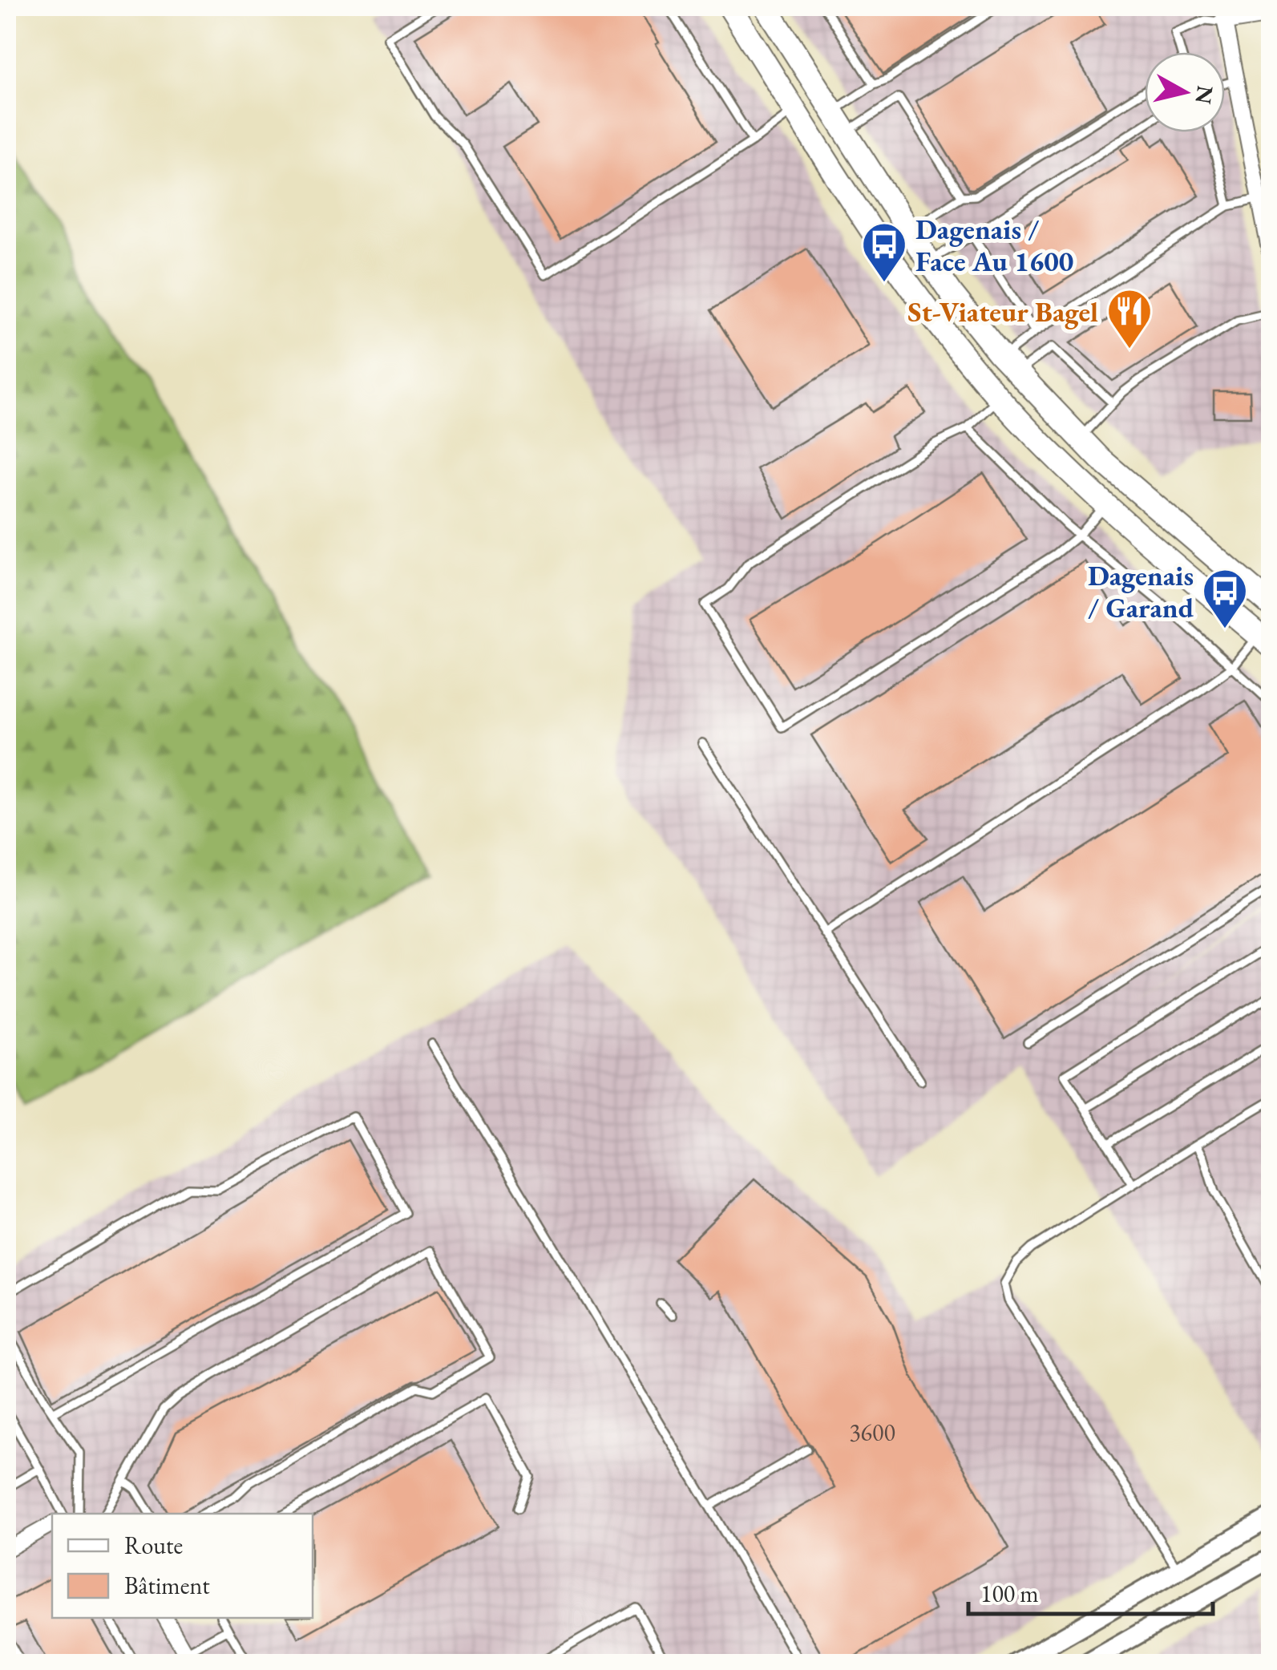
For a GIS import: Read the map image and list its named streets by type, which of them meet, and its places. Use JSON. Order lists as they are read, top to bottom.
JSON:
{
  "places": {
    "bus stop": ["Dagenais / Face Au 1600", "Dagenais / Garand"],
    "restaurant": ["St-Viateur Bagel"]
  },
  "house_numbers": ["3600"],
  "legend": ["Route", "Bâtiment"],
  "scale_bar": "100 m",
  "north": "right"
}
